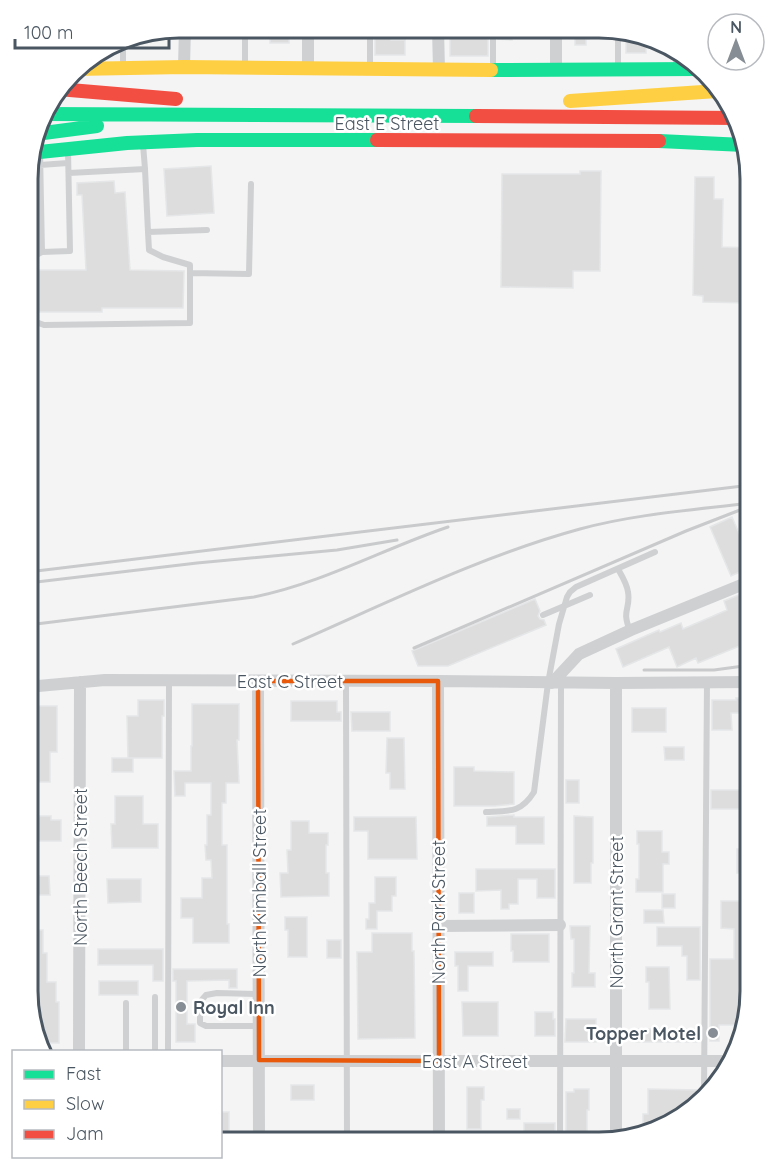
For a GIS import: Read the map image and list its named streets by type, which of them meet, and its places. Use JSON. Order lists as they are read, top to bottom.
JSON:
{
  "streets": {
    "main road": ["East E Street"],
    "street": [
      "East C Street",
      "North Beech Street",
      "North Kimball Street",
      "North Park Street",
      "North Grant Street",
      "East A Street"
    ]
  },
  "crossings": [
    ["East C Street", "North Beech Street"],
    ["East C Street", "North Kimball Street"],
    ["East C Street", "North Park Street"],
    ["East C Street", "North Grant Street"],
    ["North Kimball Street", "East A Street"],
    ["North Park Street", "East A Street"],
    ["North Grant Street", "East A Street"]
  ],
  "places": ["Royal Inn", "Topper Motel"],
  "legend": ["Fast", "Slow", "Jam"],
  "scale_bar": "100 m",
  "north": "top"
}
